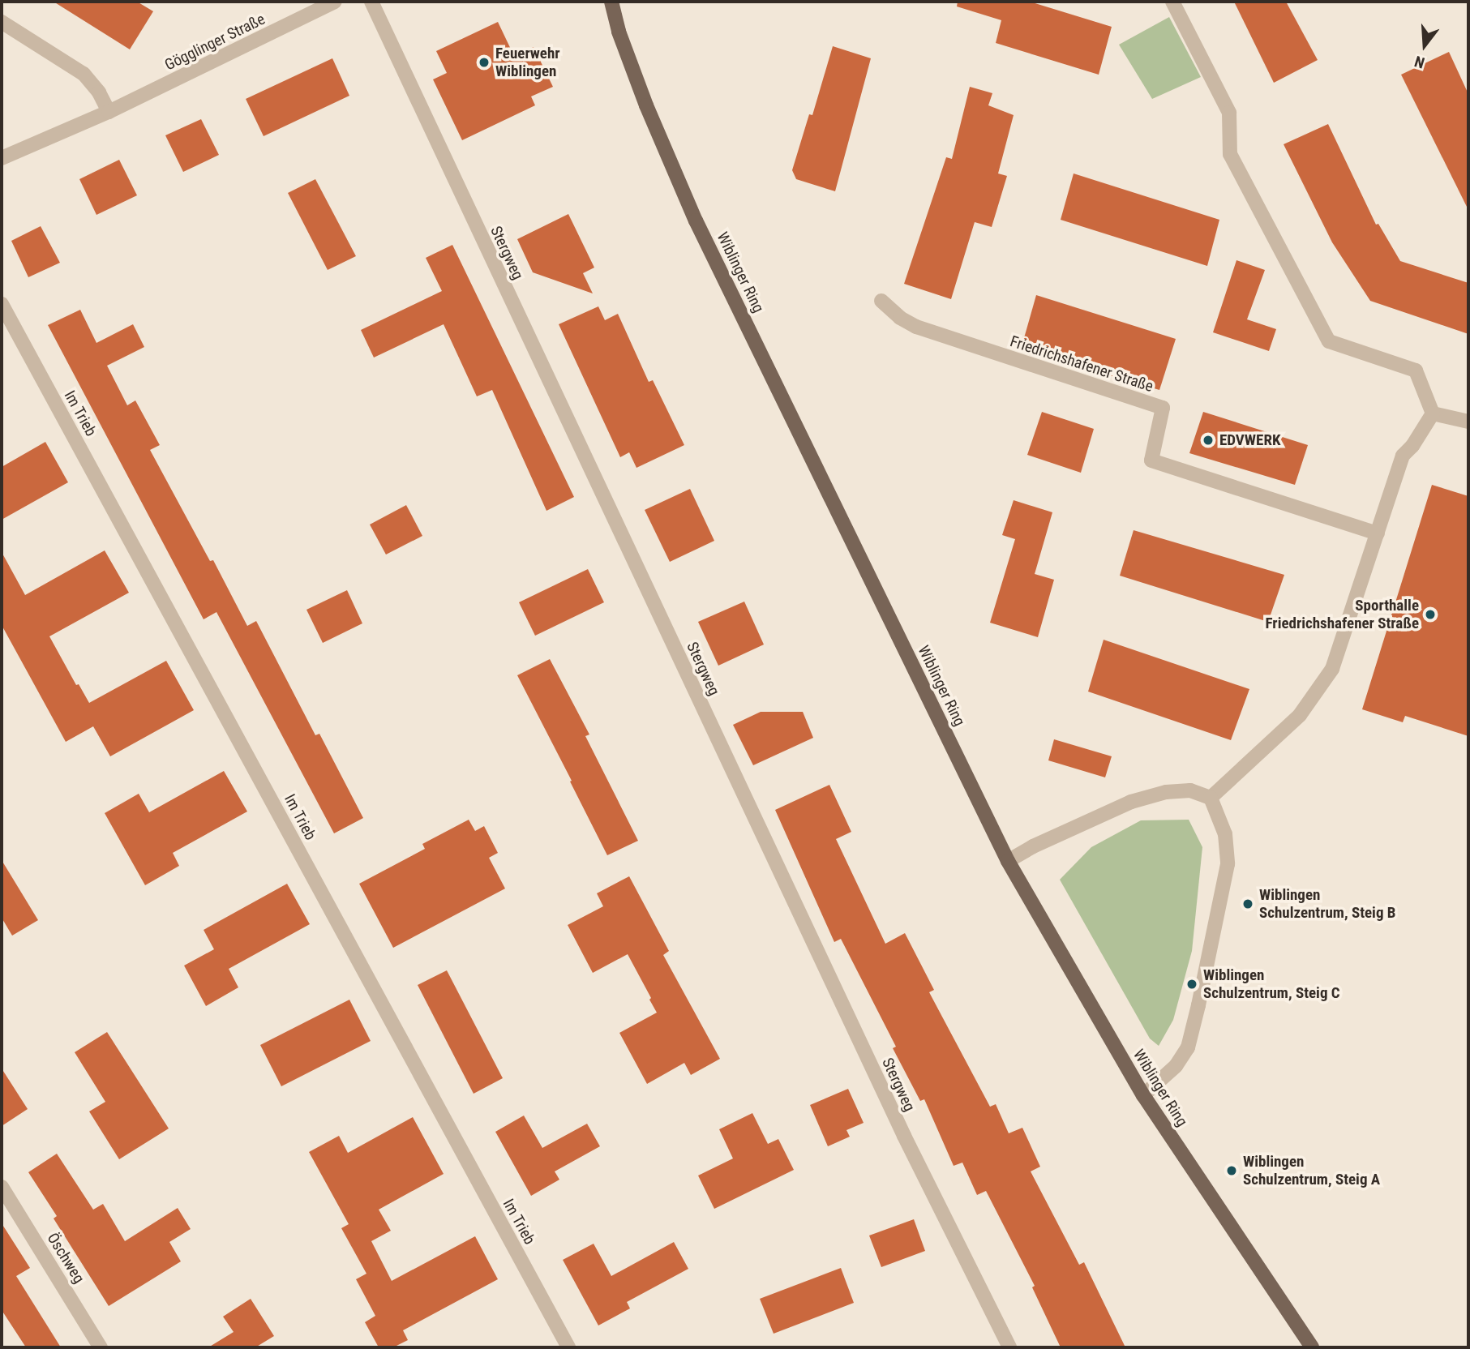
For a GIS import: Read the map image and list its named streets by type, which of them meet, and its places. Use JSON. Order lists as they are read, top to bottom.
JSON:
{
  "streets": {
    "main road": ["Wiblinger Ring"],
    "street": [
      "Gögglinger Straße",
      "Stergweg",
      "Friedrichshafener Straße",
      "Im Trieb",
      "Öschweg"
    ]
  },
  "places": [
    "Feuerwehr Wiblingen",
    "EDVWERK",
    "Sporthalle Friedrichshafener Straße",
    "Wiblingen Schulzentrum, Steig B",
    "Wiblingen Schulzentrum, Steig C",
    "Wiblingen Schulzentrum, Steig A"
  ],
  "north": "bottom"
}
